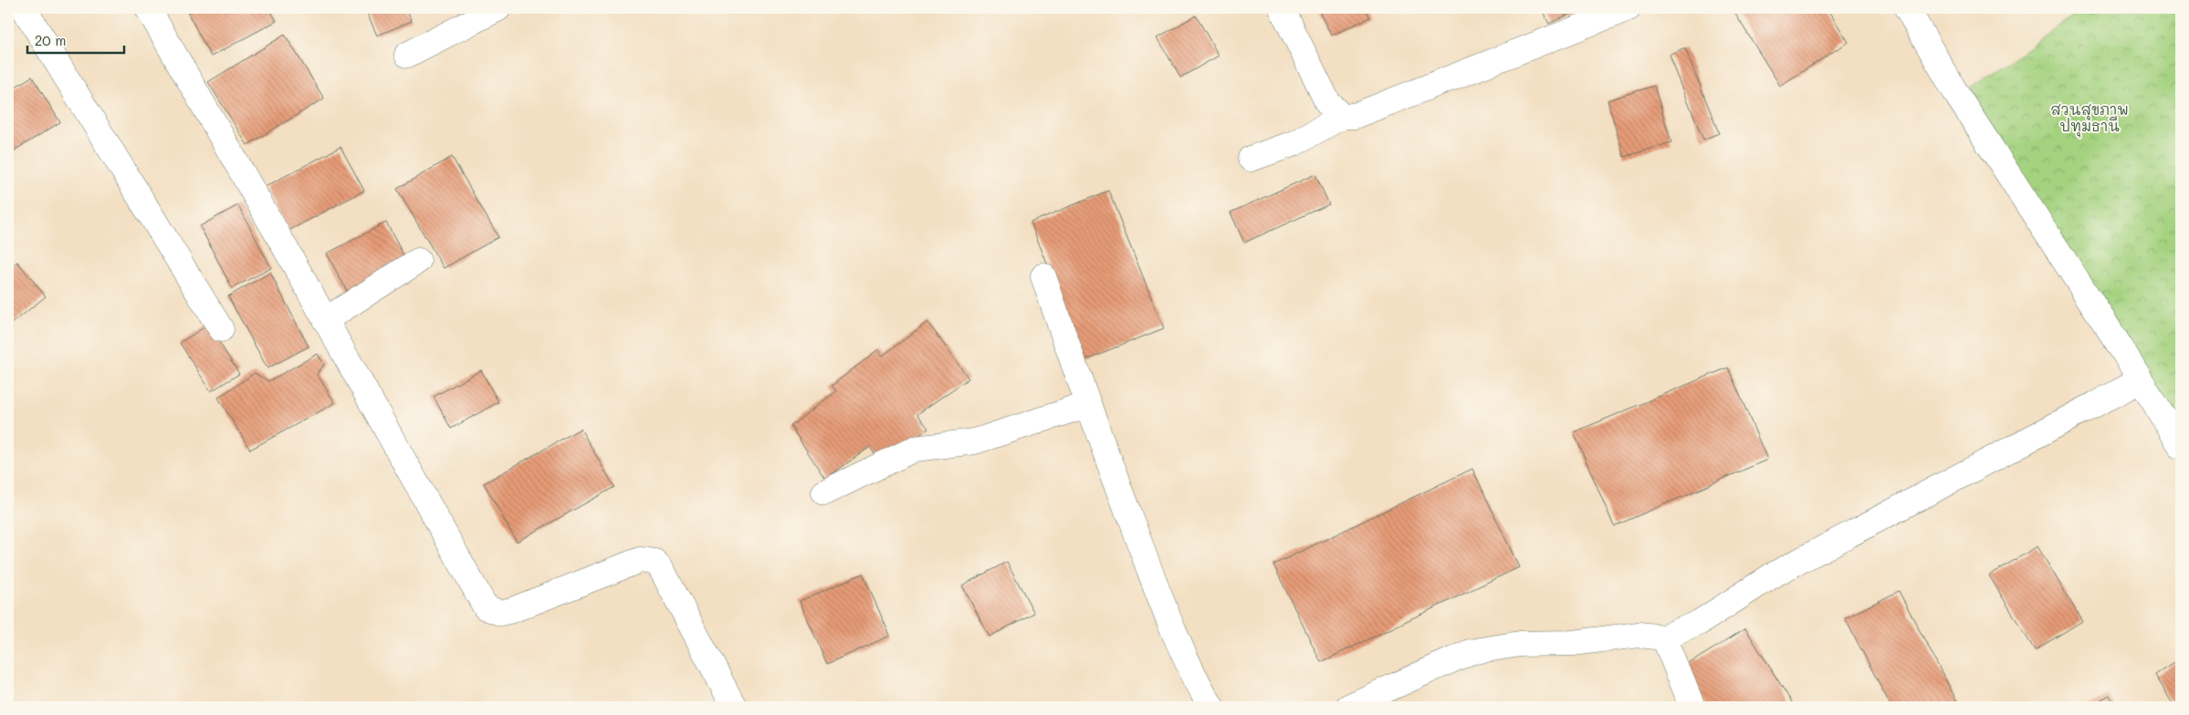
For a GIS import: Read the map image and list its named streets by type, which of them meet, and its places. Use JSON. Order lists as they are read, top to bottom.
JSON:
{
  "parks": ["สวนสุขภาพ ปทุมธานี"],
  "scale_bar": "20 m"
}
